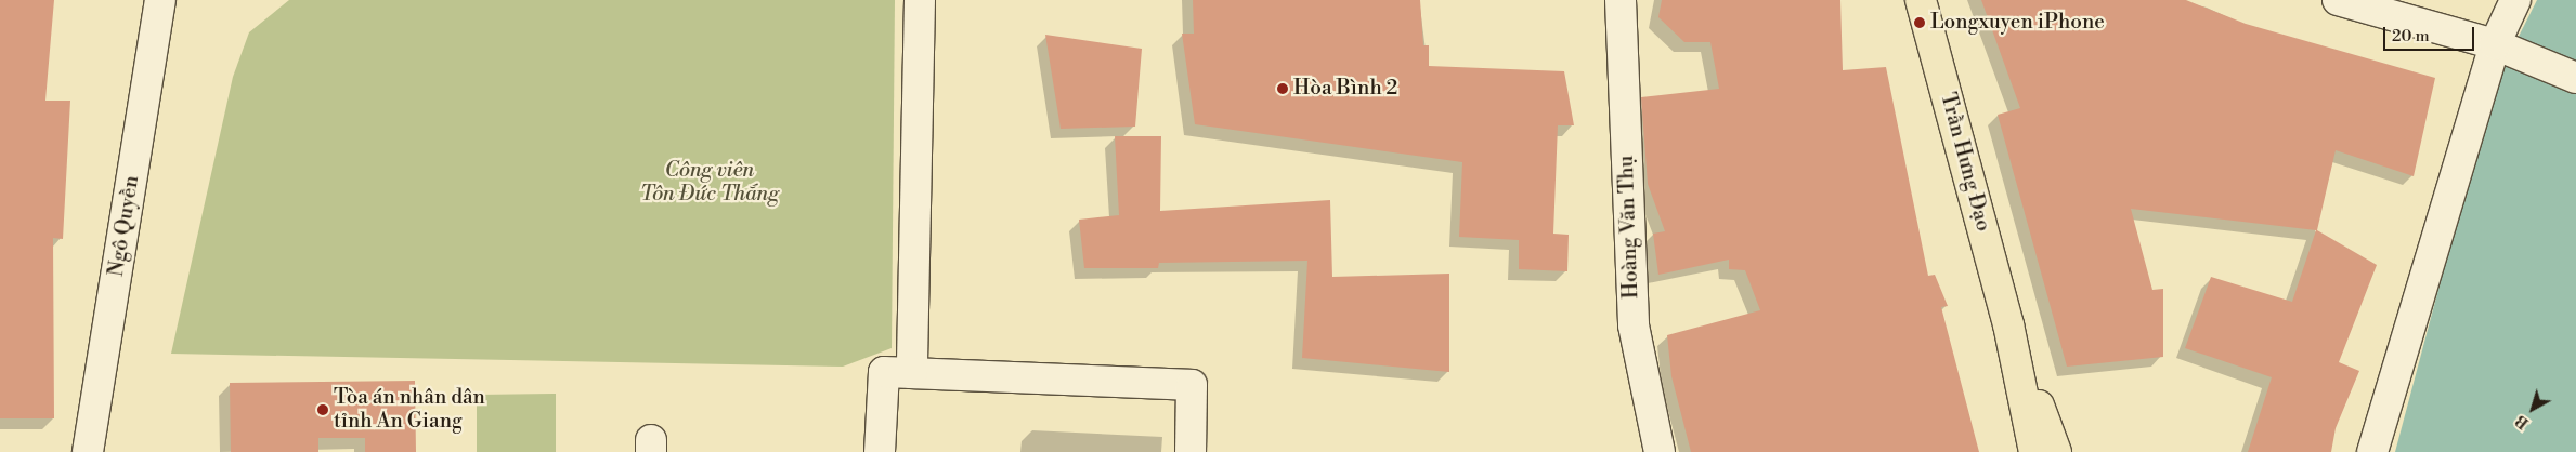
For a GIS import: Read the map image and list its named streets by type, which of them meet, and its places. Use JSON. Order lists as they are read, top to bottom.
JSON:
{
  "streets": {
    "highway": ["Trần Hưng Đạo"],
    "street": ["Ngô Quyền", "Hoàng Văn Thụ"]
  },
  "parks": ["Công viên Tôn Đức Thắng"],
  "places": ["Longxuyen iPhone", "Hòa Bình 2", "Tòa án nhân dân tỉnh An Giang"],
  "scale_bar": "20 m",
  "north": "bottom left"
}
